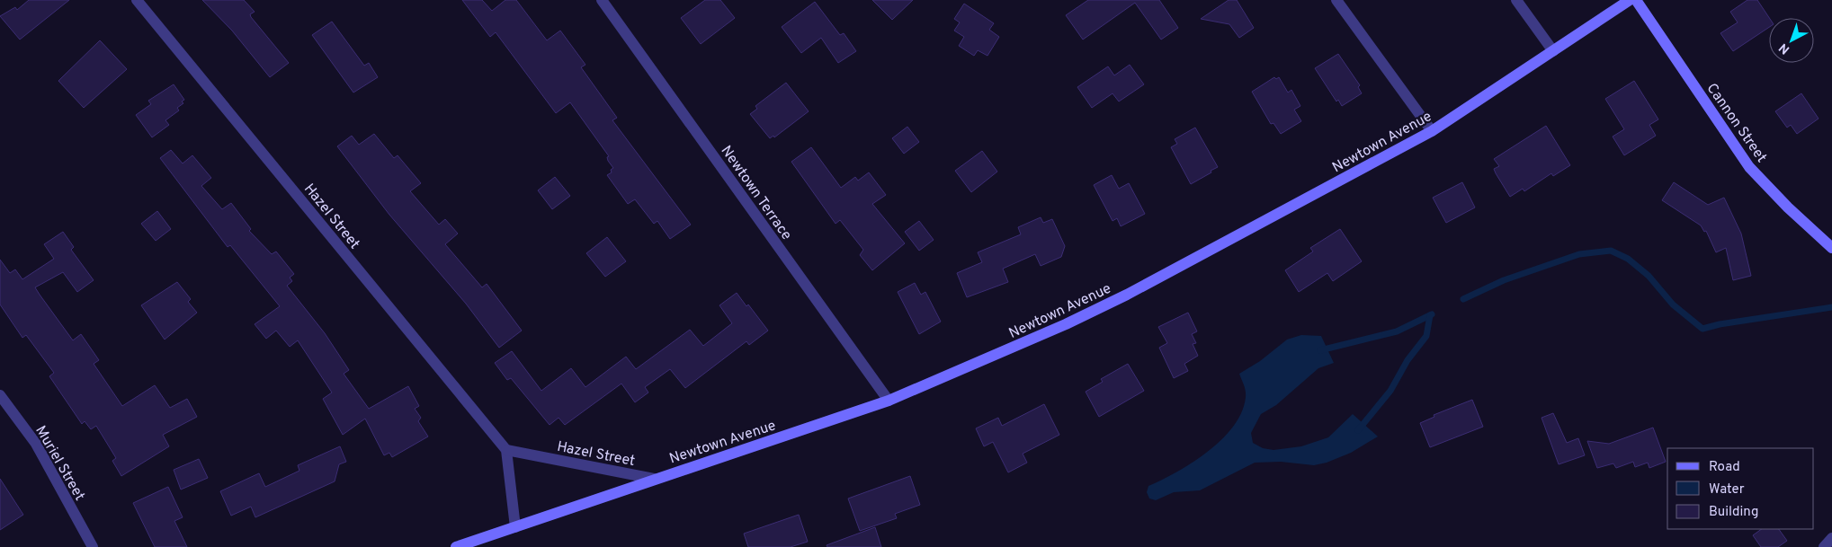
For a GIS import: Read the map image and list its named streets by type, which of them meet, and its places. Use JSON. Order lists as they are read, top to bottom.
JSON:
{
  "streets": {
    "main road": ["Cannon Street", "Newtown Avenue"],
    "street": ["Newtown Terrace", "Hazel Street", "Muriel Street"]
  },
  "crossings": [
    ["Newtown Avenue", "Newtown Terrace"],
    ["Newtown Avenue", "Hazel Street"]
  ],
  "legend": ["Road", "Water", "Building"],
  "north": "bottom left"
}
